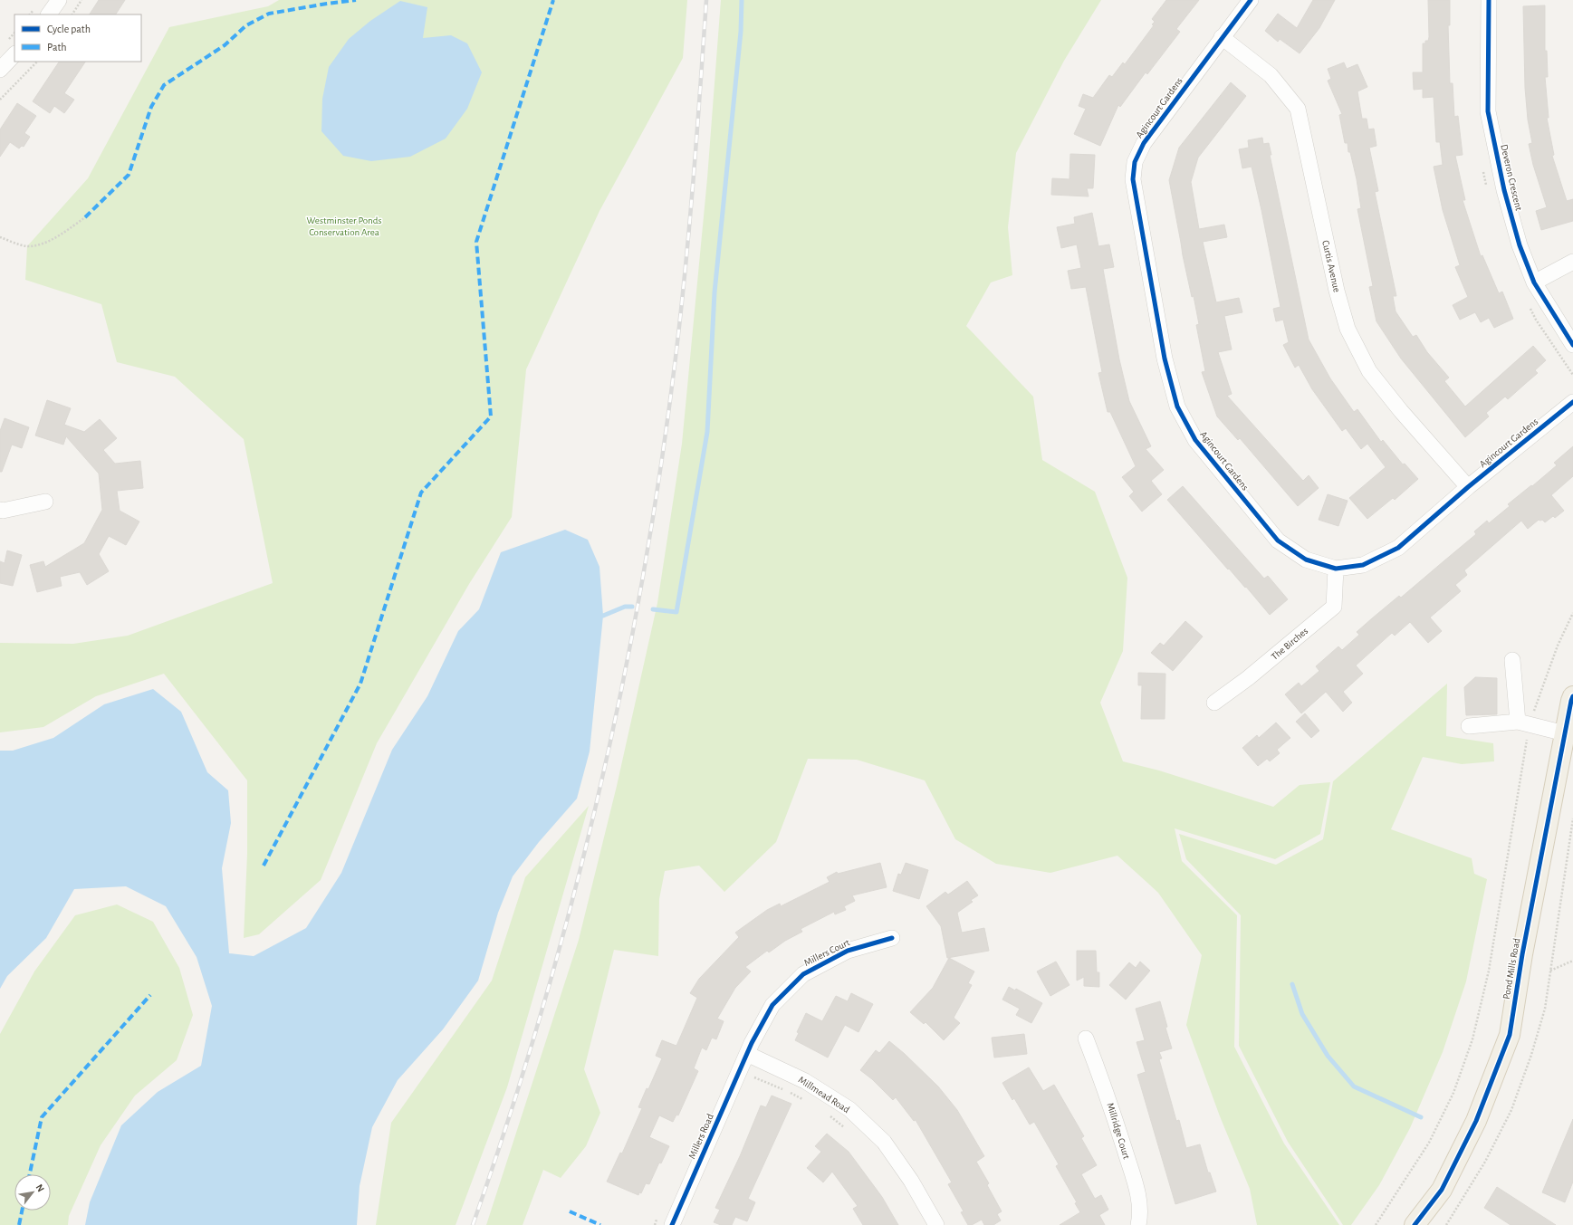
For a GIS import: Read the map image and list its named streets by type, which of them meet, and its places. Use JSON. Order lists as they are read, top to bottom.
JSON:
{
  "streets": {
    "main road": ["Pond Mills Road"],
    "street": [
      "Agincourt Gardens",
      "Deveron Crescent",
      "Curtis Avenue",
      "The Birches",
      "Millers Court",
      "Millmead Road",
      "Millridge Court",
      "Millers Road"
    ]
  },
  "crossings": [
    ["Agincourt Gardens", "Curtis Avenue"],
    ["Agincourt Gardens", "The Birches"],
    ["Millers Court", "Millmead Road"],
    ["Millers Court", "Millers Road"],
    ["Millmead Road", "Millers Road"]
  ],
  "parks": ["Westminster Ponds Conservation Area"],
  "legend": ["Cycle path", "Path"],
  "north": "top right"
}
